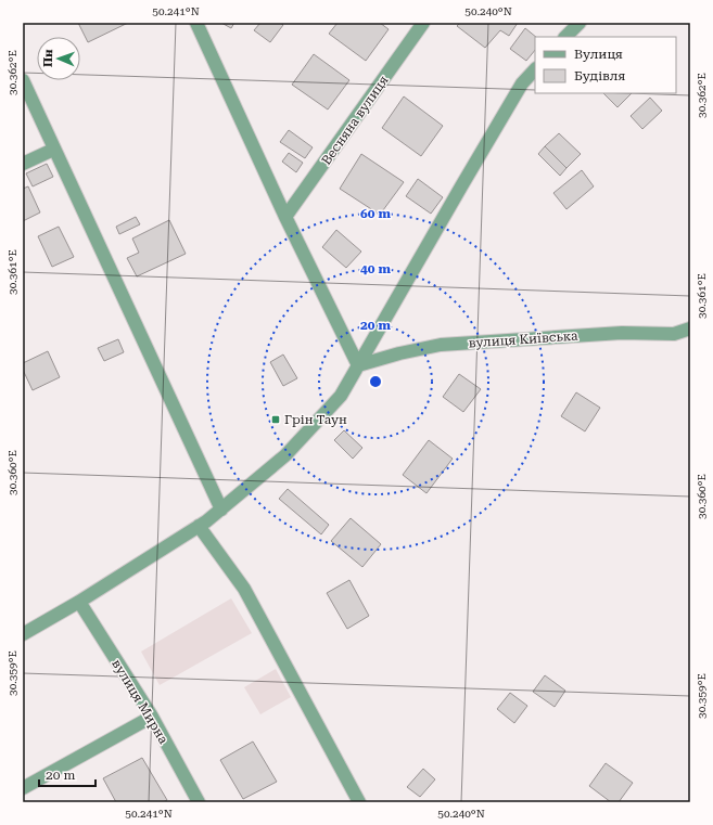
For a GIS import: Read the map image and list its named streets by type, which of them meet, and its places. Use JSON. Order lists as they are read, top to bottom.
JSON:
{
  "streets": {
    "street": ["Весняна вулиця", "вулиця Київська", "вулиця Мирна"]
  },
  "places": {
    "transit": ["Грін Таун"]
  },
  "legend": ["Вулиця", "Будівля"],
  "scale_bar": "20 m",
  "north": "left",
  "coordinates": [
    "50.241°N",
    "50.240°N",
    "30.362°E",
    "30.361°E",
    "30.360°E",
    "30.359°E"
  ],
  "rings": ["60 m", "40 m", "20 m"]
}
